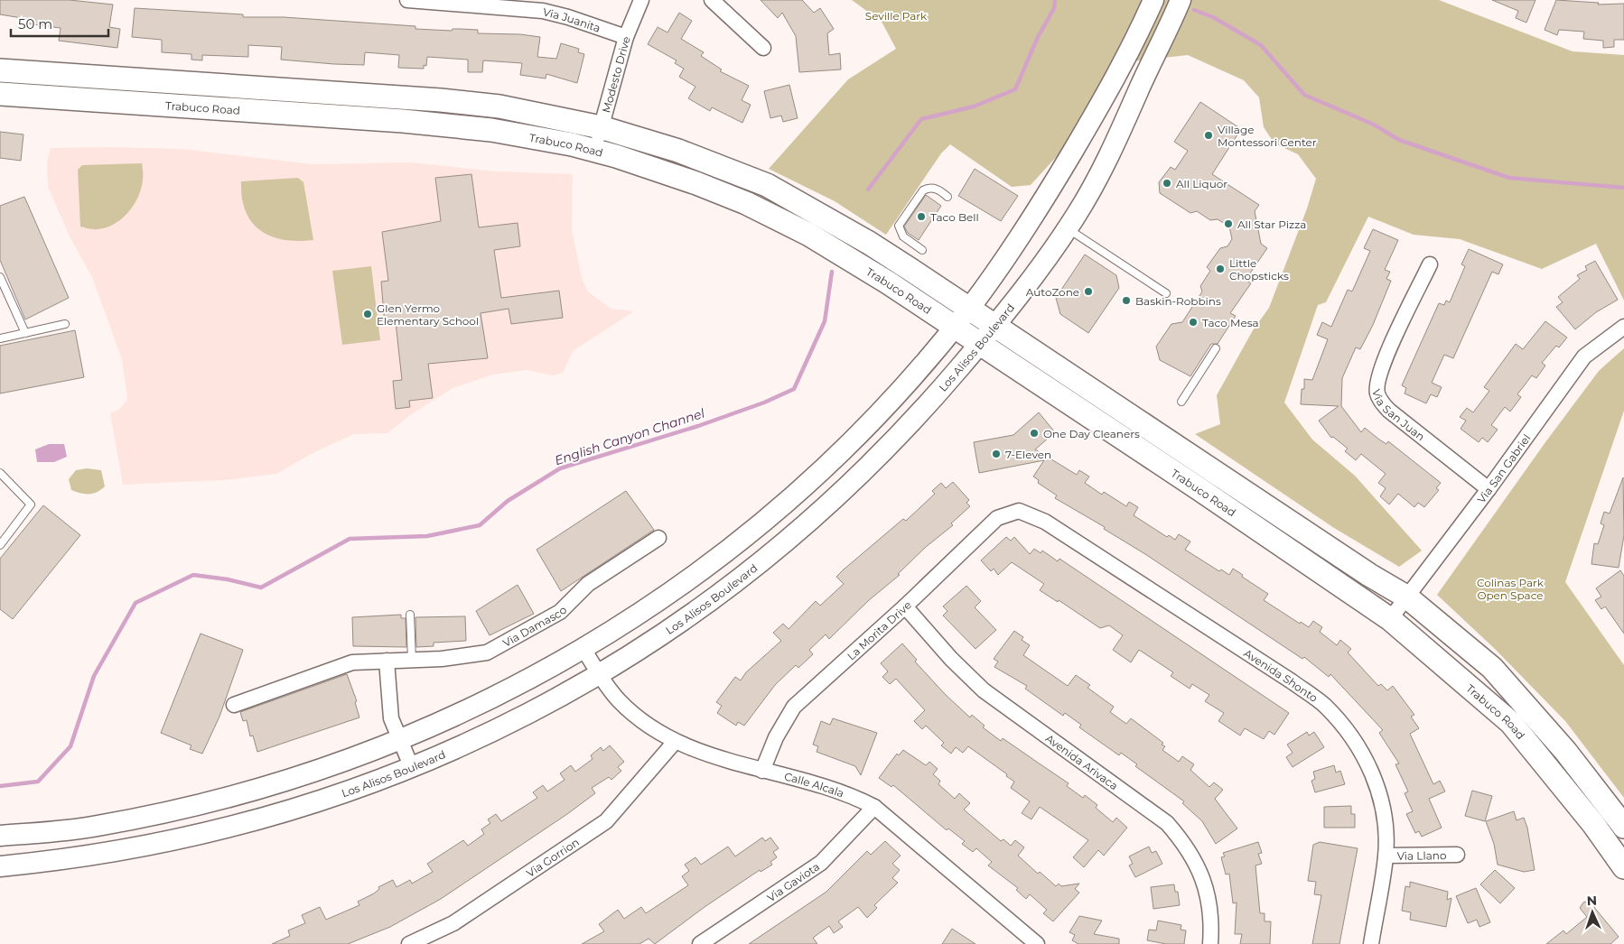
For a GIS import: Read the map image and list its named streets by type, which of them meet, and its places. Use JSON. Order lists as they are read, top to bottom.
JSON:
{
  "streets": {
    "main road": ["Trabuco Road", "Los Alisos Boulevard"],
    "street": [
      "Via Juanita",
      "Modesto Drive",
      "Via San Juan",
      "Via San Gabriel",
      "Via Damasco",
      "La Morita Drive",
      "Avenida Shonto",
      "Avenida Arivaca",
      "Calle Alcala",
      "Via Llano",
      "Via Gorrion",
      "Via Gaviota"
    ]
  },
  "crossings": [
    ["Via Juanita", "Modesto Drive"],
    ["Modesto Drive", "Trabuco Road"],
    ["Trabuco Road", "Los Alisos Boulevard"],
    ["Trabuco Road", "Via San Gabriel"],
    ["Los Alisos Boulevard", "Calle Alcala"],
    ["Via San Juan", "Via San Gabriel"],
    ["La Morita Drive", "Avenida Shonto"],
    ["La Morita Drive", "Avenida Arivaca"],
    ["La Morita Drive", "Calle Alcala"],
    ["Avenida Shonto", "Via Llano"],
    ["Calle Alcala", "Via Gorrion"],
    ["Calle Alcala", "Via Gaviota"]
  ],
  "water": ["English Canyon Channel"],
  "parks": ["Seville Park", "Colinas Park Open Space"],
  "places": [
    "Village Montessori Center",
    "All Liquor",
    "Taco Bell",
    "All Star Pizza",
    "Little Chopsticks",
    "AutoZone",
    "Baskin-Robbins",
    "Glen Yermo Elementary School",
    "Taco Mesa",
    "One Day Cleaners",
    "7-Eleven"
  ],
  "scale_bar": "50 m",
  "north": "top"
}
